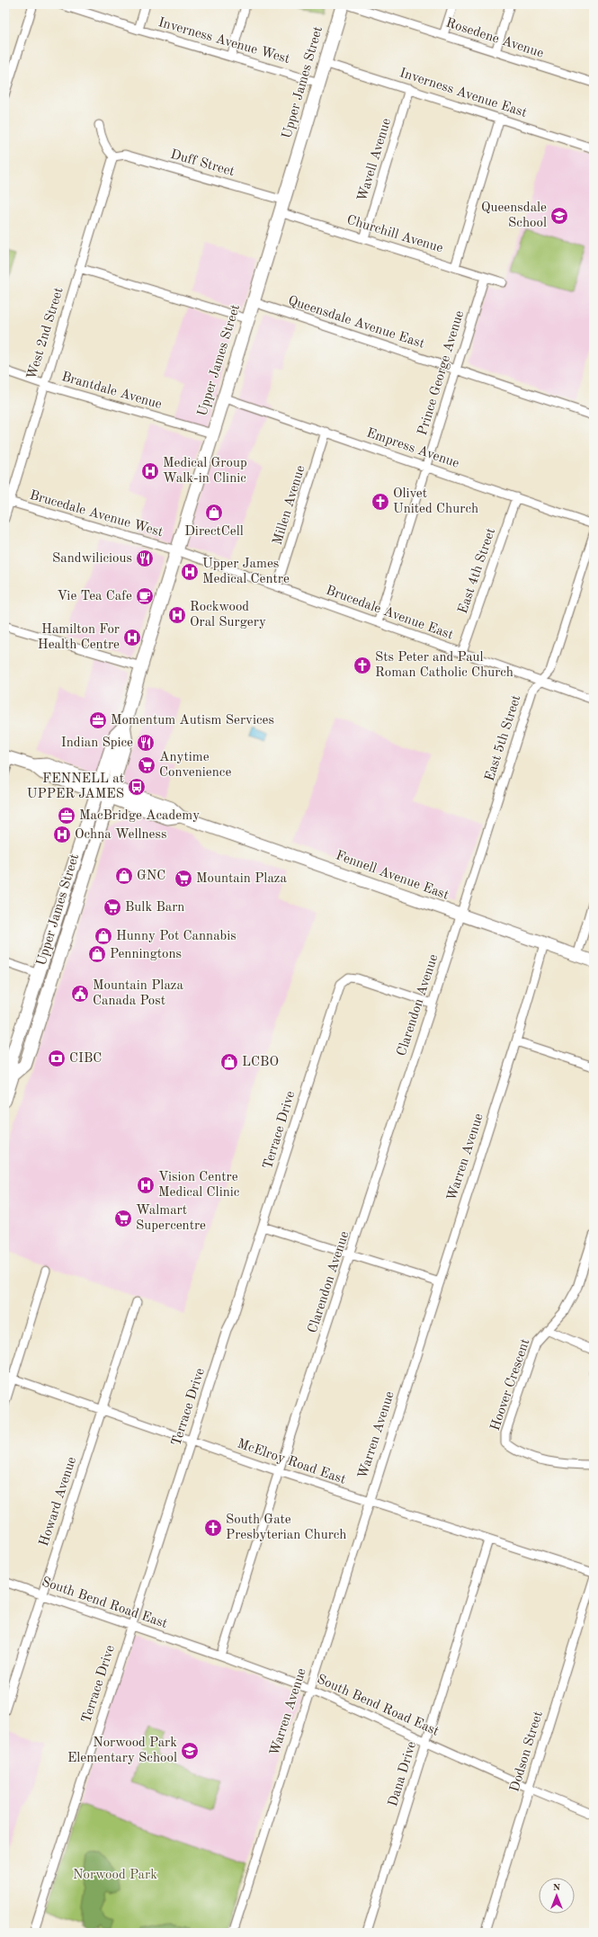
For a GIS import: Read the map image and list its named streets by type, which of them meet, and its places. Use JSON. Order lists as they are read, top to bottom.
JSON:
{
  "streets": {
    "main road": ["Upper James Street", "Fennell Avenue East"],
    "street": [
      "Rosedene Avenue",
      "Inverness Avenue West",
      "Inverness Avenue East",
      "Wavell Avenue",
      "Duff Street",
      "Churchill Avenue",
      "Queensdale Avenue East",
      "West 2nd Street",
      "Prince George Avenue",
      "Brantdale Avenue",
      "Empress Avenue",
      "Millen Avenue",
      "Brucedale Avenue West",
      "East 4th Street",
      "Brucedale Avenue East",
      "East 5th Street",
      "Clarendon Avenue",
      "Terrace Drive",
      "Warren Avenue",
      "Hoover Crescent",
      "McElroy Road East",
      "Howard Avenue",
      "South Bend Road East",
      "Dodson Street",
      "Dana Drive"
    ]
  },
  "crossings": [
    ["Inverness Avenue West", "Upper James Street"],
    ["Upper James Street", "Inverness Avenue East"],
    ["Upper James Street", "Duff Street"],
    ["Upper James Street", "Churchill Avenue"],
    ["Upper James Street", "Queensdale Avenue East"],
    ["Upper James Street", "Brantdale Avenue"],
    ["Upper James Street", "Empress Avenue"],
    ["Upper James Street", "Brucedale Avenue West"],
    ["Upper James Street", "Brucedale Avenue East"],
    ["Upper James Street", "Fennell Avenue East"],
    ["Inverness Avenue East", "Wavell Avenue"],
    ["Wavell Avenue", "Churchill Avenue"],
    ["Duff Street", "Churchill Avenue"],
    ["Duff Street", "West 2nd Street"],
    ["Churchill Avenue", "Prince George Avenue"],
    ["Queensdale Avenue East", "Prince George Avenue"],
    ["West 2nd Street", "Brantdale Avenue"],
    ["West 2nd Street", "Brucedale Avenue West"],
    ["Prince George Avenue", "Empress Avenue"],
    ["Prince George Avenue", "Brucedale Avenue East"],
    ["Empress Avenue", "Millen Avenue"],
    ["Empress Avenue", "East 4th Street"],
    ["Millen Avenue", "Brucedale Avenue East"],
    ["Brucedale Avenue West", "Brucedale Avenue East"],
    ["East 4th Street", "Brucedale Avenue East"],
    ["Brucedale Avenue East", "East 5th Street"],
    ["East 5th Street", "Fennell Avenue East"],
    ["East 5th Street", "Clarendon Avenue"],
    ["Fennell Avenue East", "Clarendon Avenue"],
    ["Fennell Avenue East", "Warren Avenue"],
    ["Clarendon Avenue", "Terrace Drive"],
    ["Clarendon Avenue", "McElroy Road East"],
    ["Clarendon Avenue", "South Bend Road East"],
    ["Terrace Drive", "McElroy Road East"],
    ["Terrace Drive", "South Bend Road East"],
    ["Warren Avenue", "McElroy Road East"],
    ["Warren Avenue", "South Bend Road East"],
    ["McElroy Road East", "Howard Avenue"],
    ["McElroy Road East", "Dana Drive"],
    ["Howard Avenue", "South Bend Road East"],
    ["South Bend Road East", "Dodson Street"],
    ["South Bend Road East", "Dana Drive"]
  ],
  "parks": ["Norwood Park"],
  "places": {
    "school or university": ["Queensdale School", "Norwood Park Elementary School"],
    "hospital": [
      "Medical Group Walk-in Clinic",
      "Upper James Medical Centre",
      "Rockwood Oral Surgery",
      "Hamilton For Health Centre",
      "Ochna Wellness",
      "Vision Centre Medical Clinic"
    ],
    "church": ["Olivet United Church", "Sts Peter and Paul Roman Catholic Church", "South Gate Presbyterian Church"],
    "shop": [
      "DirectCell",
      "GNC",
      "Hunny Pot Cannabis",
      "Penningtons",
      "LCBO"
    ],
    "restaurant": ["Sandwilicious", "Indian Spice"],
    "cafe": ["Vie Tea Cafe"],
    "office": ["Momentum Autism Services", "MacBridge Academy"],
    "supermarket": [
      "Anytime Convenience",
      "Mountain Plaza",
      "Bulk Barn",
      "Walmart Supercentre"
    ],
    "bus stop": ["FENNELL at UPPER JAMES"],
    "public building": ["Mountain Plaza Canada Post"],
    "bank": ["CIBC"]
  },
  "north": "top"
}
